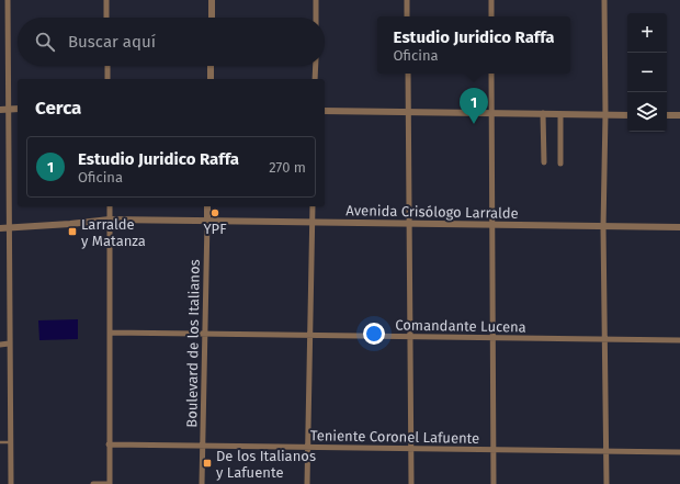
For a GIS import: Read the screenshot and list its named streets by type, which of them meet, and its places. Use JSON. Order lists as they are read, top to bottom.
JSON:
{
  "streets": {
    "street": [
      "Avenida Crisólogo Larralde",
      "Comandante Lucena",
      "Boulevard de los Italianos",
      "Teniente Coronel Lafuente"
    ]
  },
  "crossings": [
    ["Avenida Crisólogo Larralde", "Boulevard de los Italianos"],
    ["Comandante Lucena", "Boulevard de los Italianos"],
    ["Boulevard de los Italianos", "Teniente Coronel Lafuente"]
  ],
  "places": {
    "other": ["YPF"],
    "transit": ["Larralde y Matanza", "De los Italianos y Lafuente"]
  },
  "page": {
    "map_buttons": ["+", "−"],
    "popup": ["Estudio Juridico Raffa", "Oficina"],
    "search": "Buscar aquí",
    "heading": "Cerca",
    "pins": "1",
    "list": [
      {
        "mark": "1",
        "name": "Estudio Juridico Raffa",
        "note": "Oficina",
        "value": "270 m"
      }
    ]
  }
}
